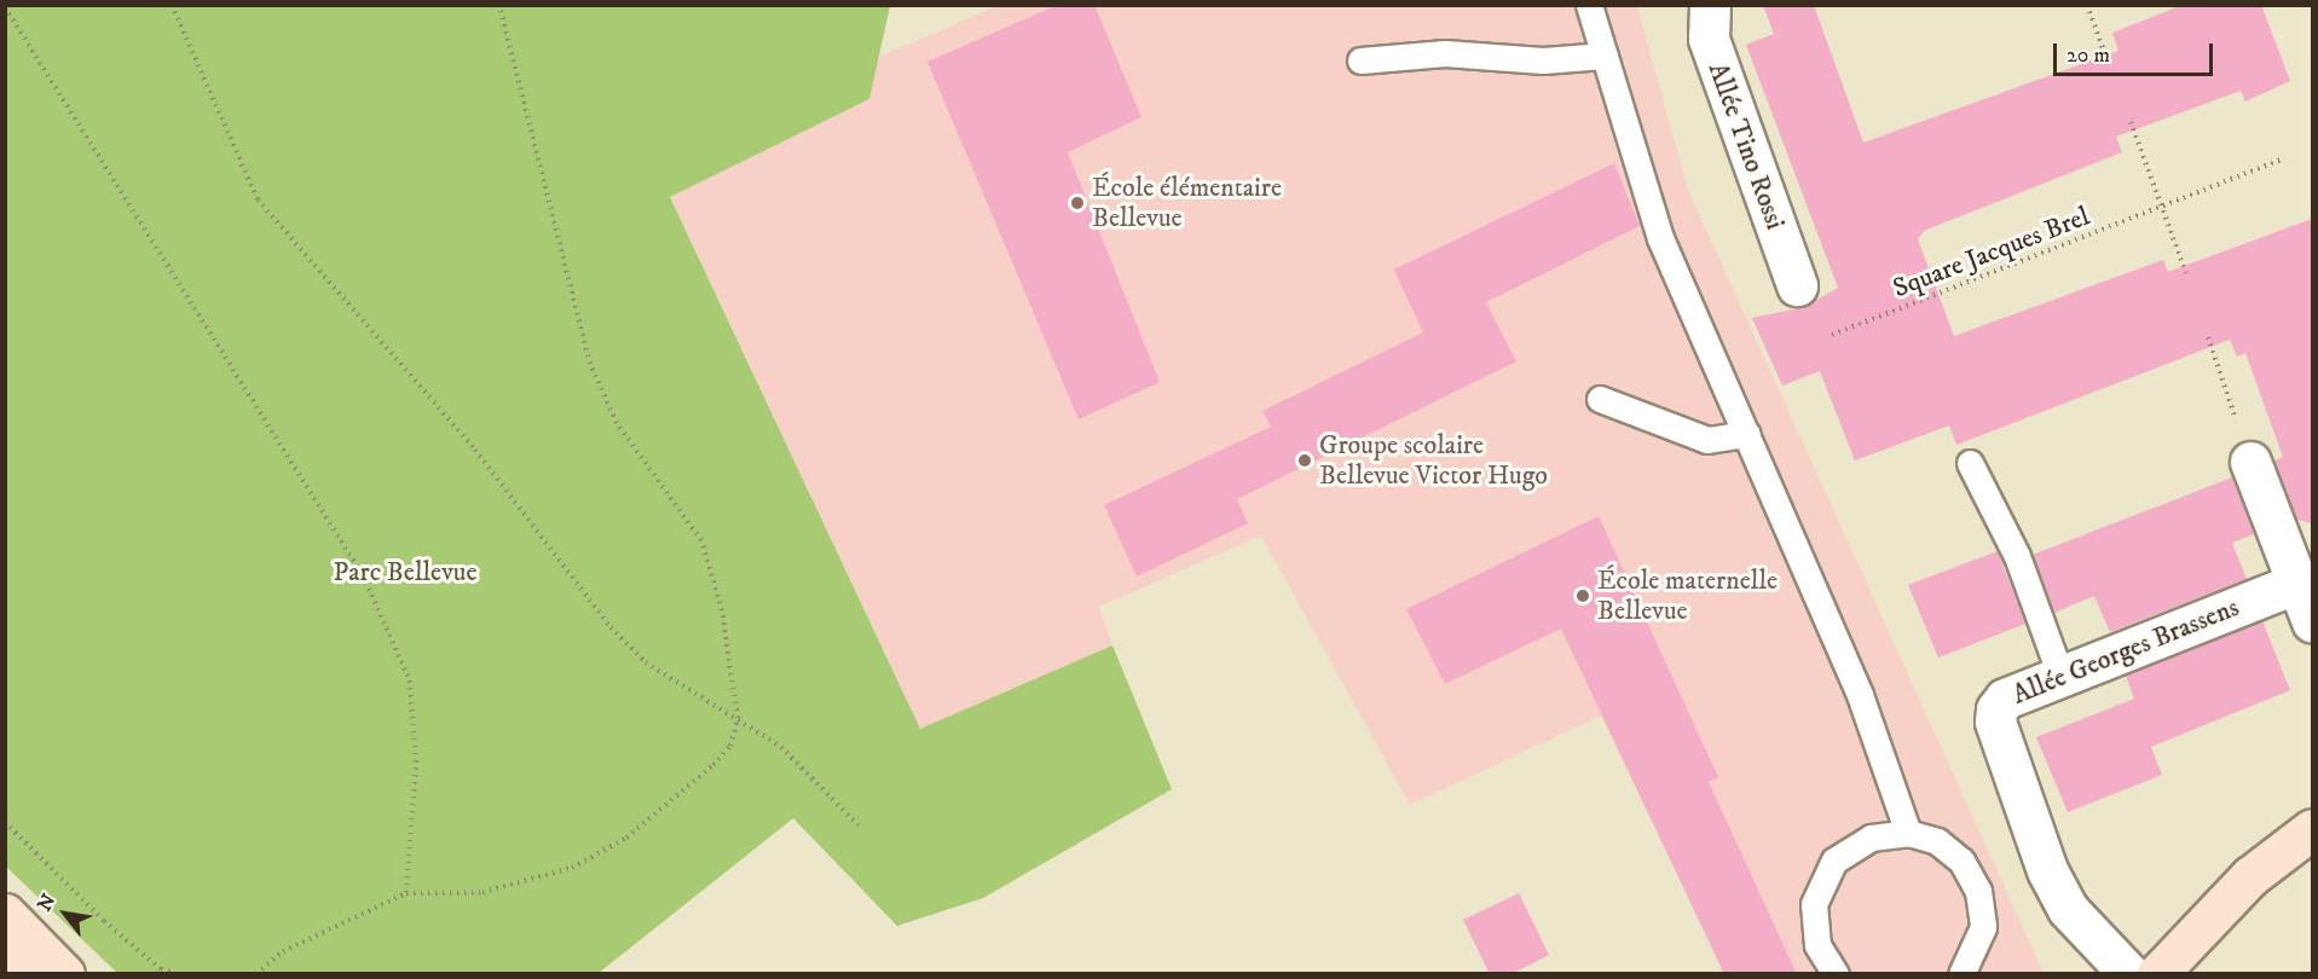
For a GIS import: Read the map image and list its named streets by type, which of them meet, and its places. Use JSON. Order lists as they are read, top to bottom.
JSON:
{
  "streets": {
    "street": ["Allée Tino Rossi", "Allée Georges Brassens"],
    "path": ["Square Jacques Brel"]
  },
  "parks": ["Parc Bellevue"],
  "places": ["École élémentaire Bellevue", "Groupe scolaire Bellevue Victor Hugo", "École maternelle Bellevue"],
  "scale_bar": "20 m",
  "north": "top left"
}
